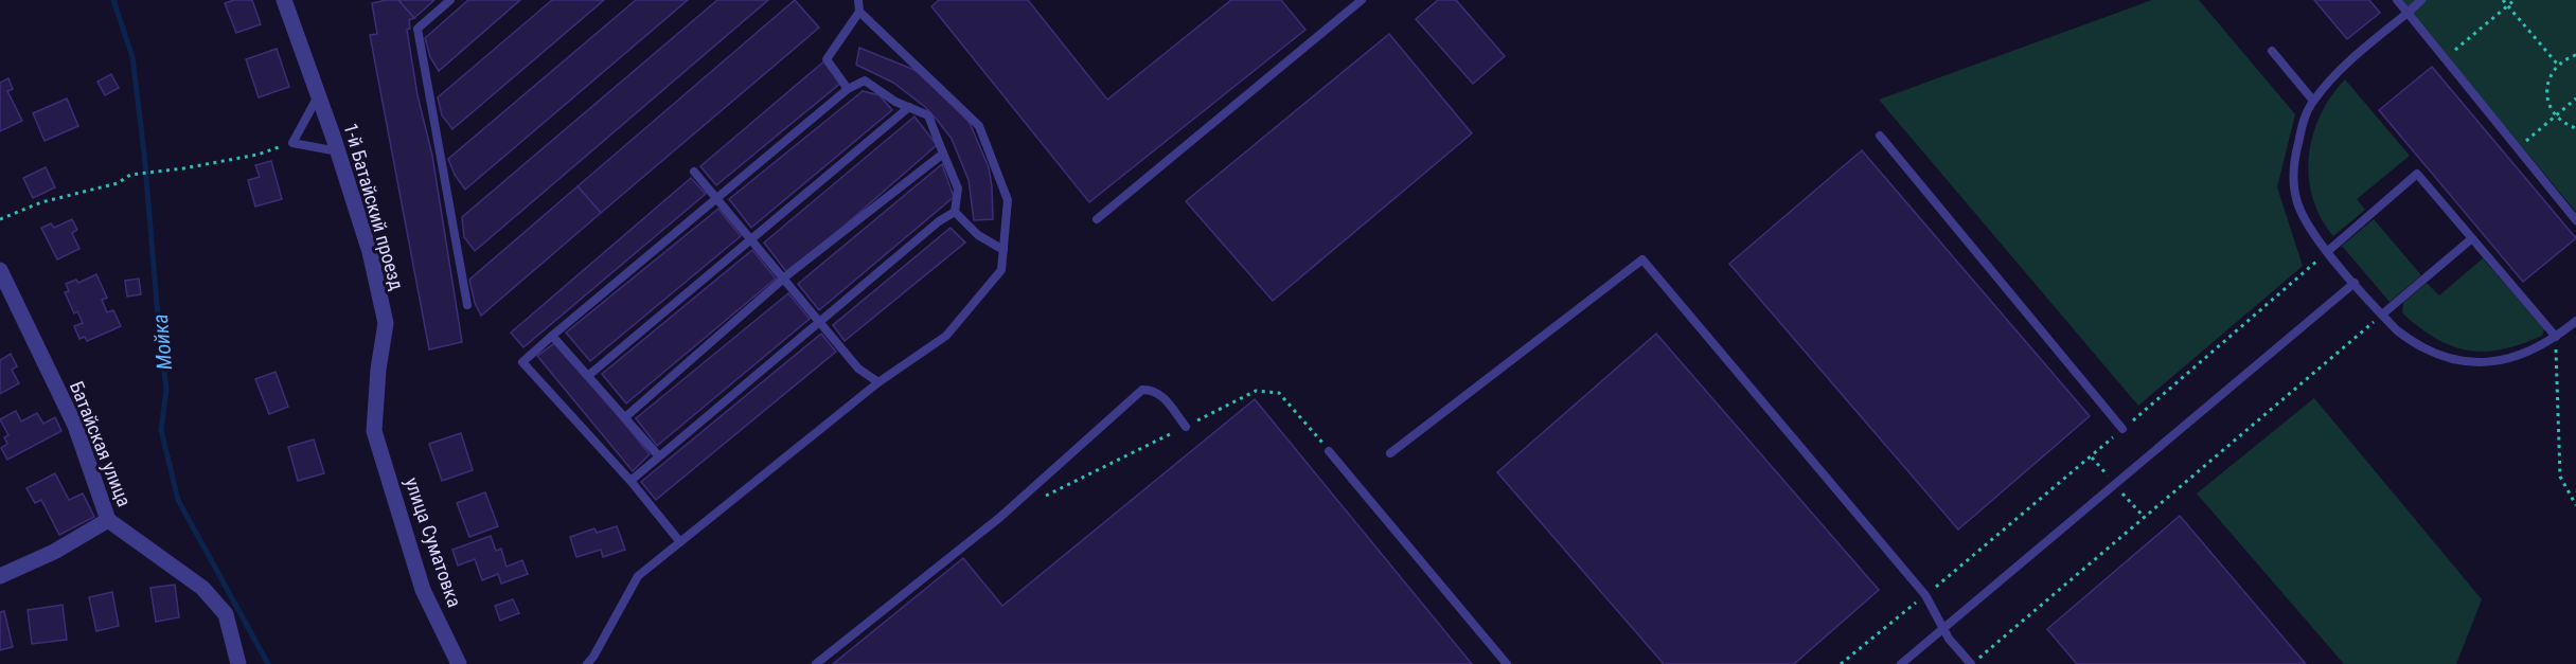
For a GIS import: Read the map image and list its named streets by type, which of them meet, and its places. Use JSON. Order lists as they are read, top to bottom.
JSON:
{
  "streets": {
    "street": ["1-й Батайский проезд", "Батайская улица", "улица Суматовка"]
  },
  "crossings": [
    ["1-й Батайский проезд", "улица Суматовка"]
  ],
  "water": ["Мойка"]
}
